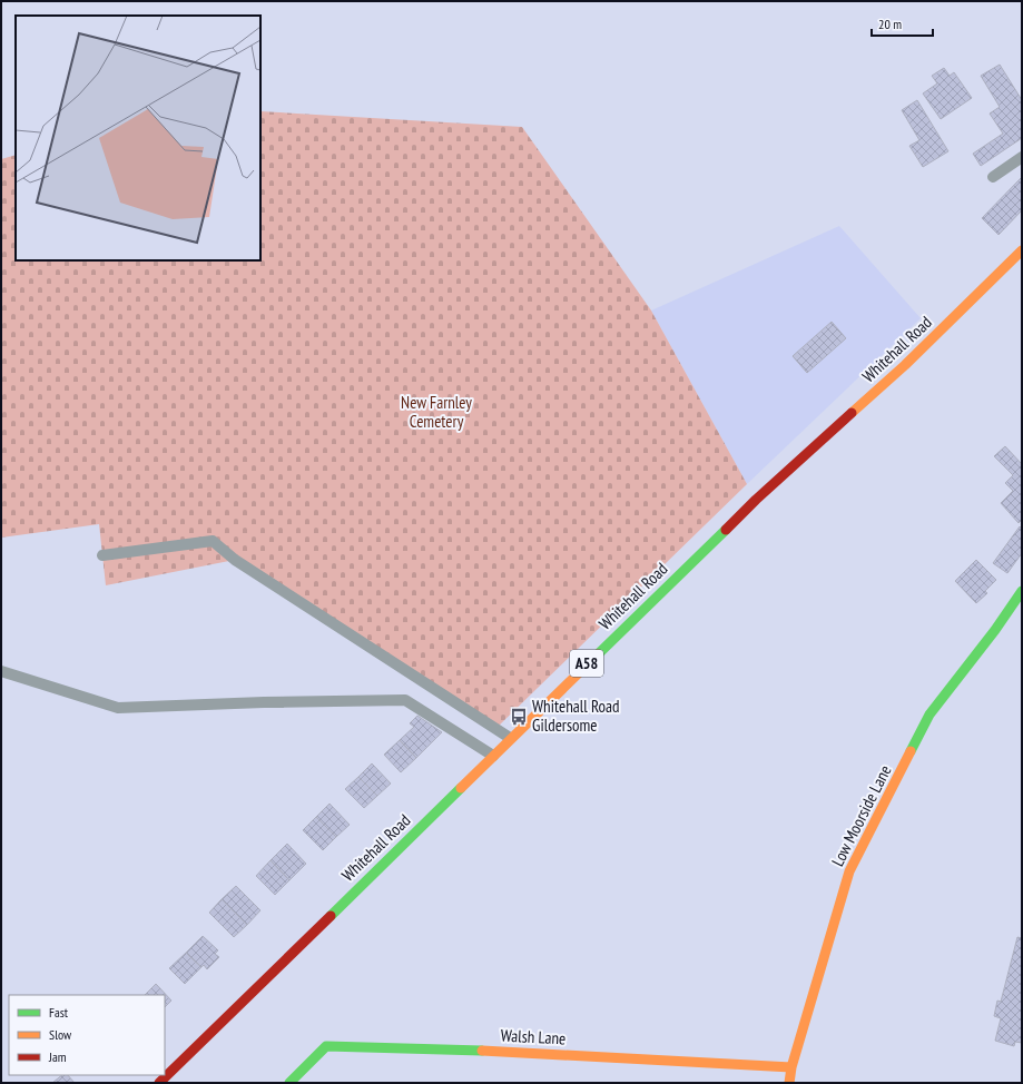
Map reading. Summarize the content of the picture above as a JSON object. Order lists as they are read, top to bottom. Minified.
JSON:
{"streets":{"main road":["Whitehall Road","A58","Low Moorside Lane","Walsh Lane"]},"crossings":[["Low Moorside Lane","Walsh Lane"]],"parks":["New Farnley Cemetery"],"places":{"bus stop":["Whitehall Road Gildersome"]},"legend":["Fast","Slow","Jam"],"scale_bar":"20 m"}
